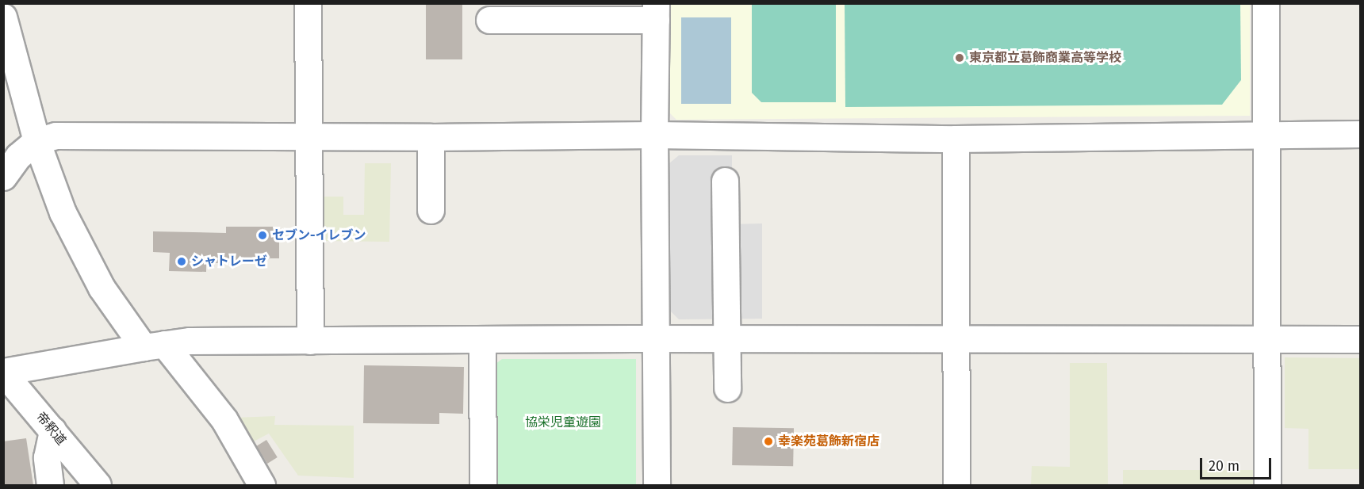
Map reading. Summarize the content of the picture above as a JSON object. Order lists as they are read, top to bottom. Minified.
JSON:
{"streets":{"street":["帝釈道"]},"parks":["協栄児童遊園"],"places":["東京都立葛飾商業高等学校","セブン-イレブン","シャトレーゼ","幸楽苑葛飾新宿店"],"scale_bar":"20 m"}
